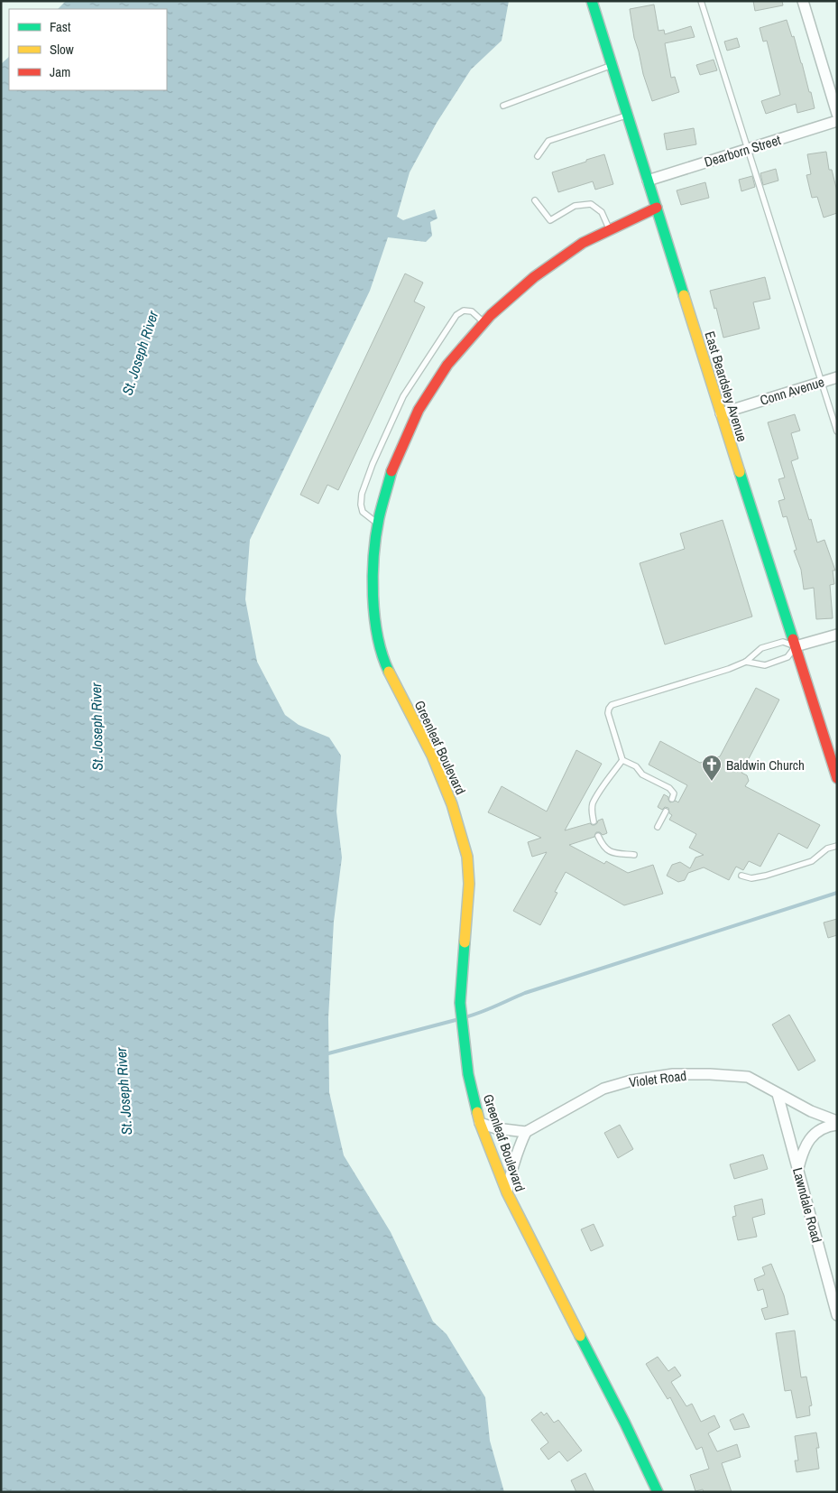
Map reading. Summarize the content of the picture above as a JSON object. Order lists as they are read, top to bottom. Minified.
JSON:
{"streets":{"street":["Dearborn Street","East Beardsley Avenue","Conn Avenue","Greenleaf Boulevard","Violet Road","Lawndale Road"]},"crossings":[["Dearborn Street","East Beardsley Avenue"],["East Beardsley Avenue","Conn Avenue"],["East Beardsley Avenue","Greenleaf Boulevard"],["Violet Road","Lawndale Road"]],"water":["St. Joseph River"],"places":{"church":["Baldwin Church"]},"legend":["Fast","Slow","Jam"]}
